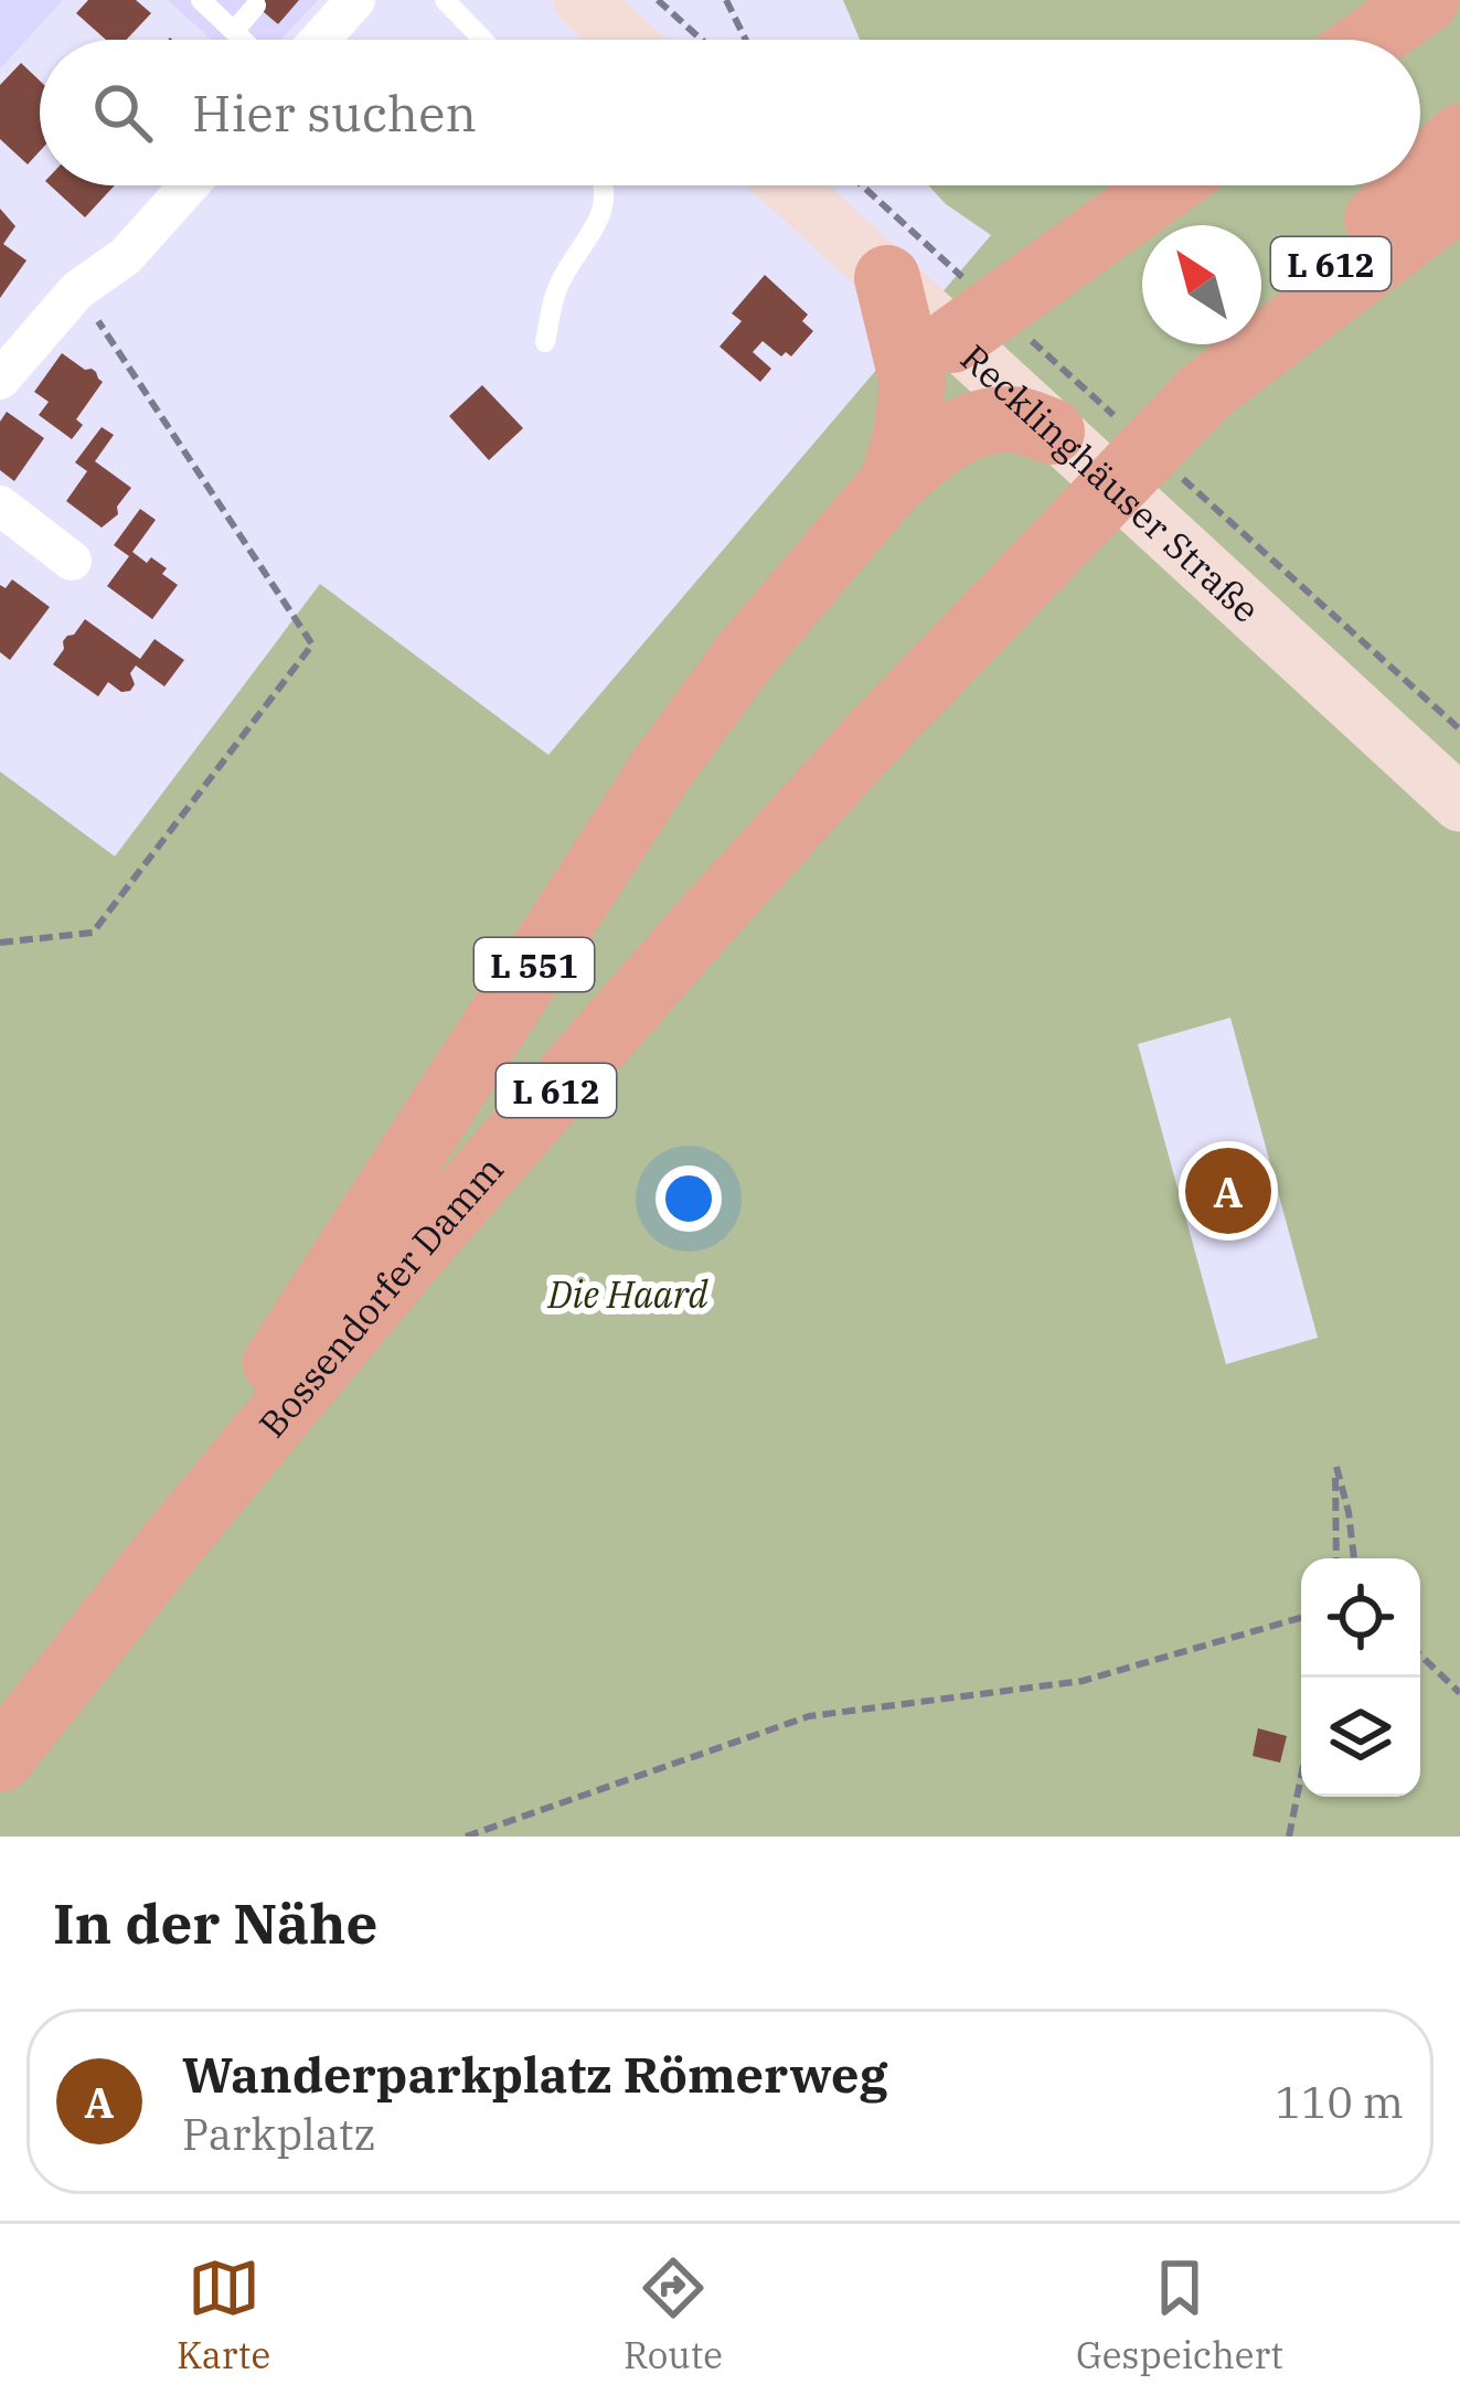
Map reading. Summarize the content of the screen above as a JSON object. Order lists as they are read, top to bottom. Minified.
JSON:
{"streets":{"highway":["L 612","L 551","Bossendorfer Damm"],"main road":["Recklinghäuser Straße"]},"crossings":[["L 612","Bossendorfer Damm"],["Recklinghäuser Straße","L 551"],["L 551","Bossendorfer Damm"]],"parks":["Die Haard"],"north":"top left","page":{"search":"Hier suchen","pins":"A","heading":"In der Nähe","list":[{"mark":"A","name":"Wanderparkplatz Römerweg","note":"Parkplatz","value":"110 m"}],"nav":["Karte","Route","Gespeichert"]}}
